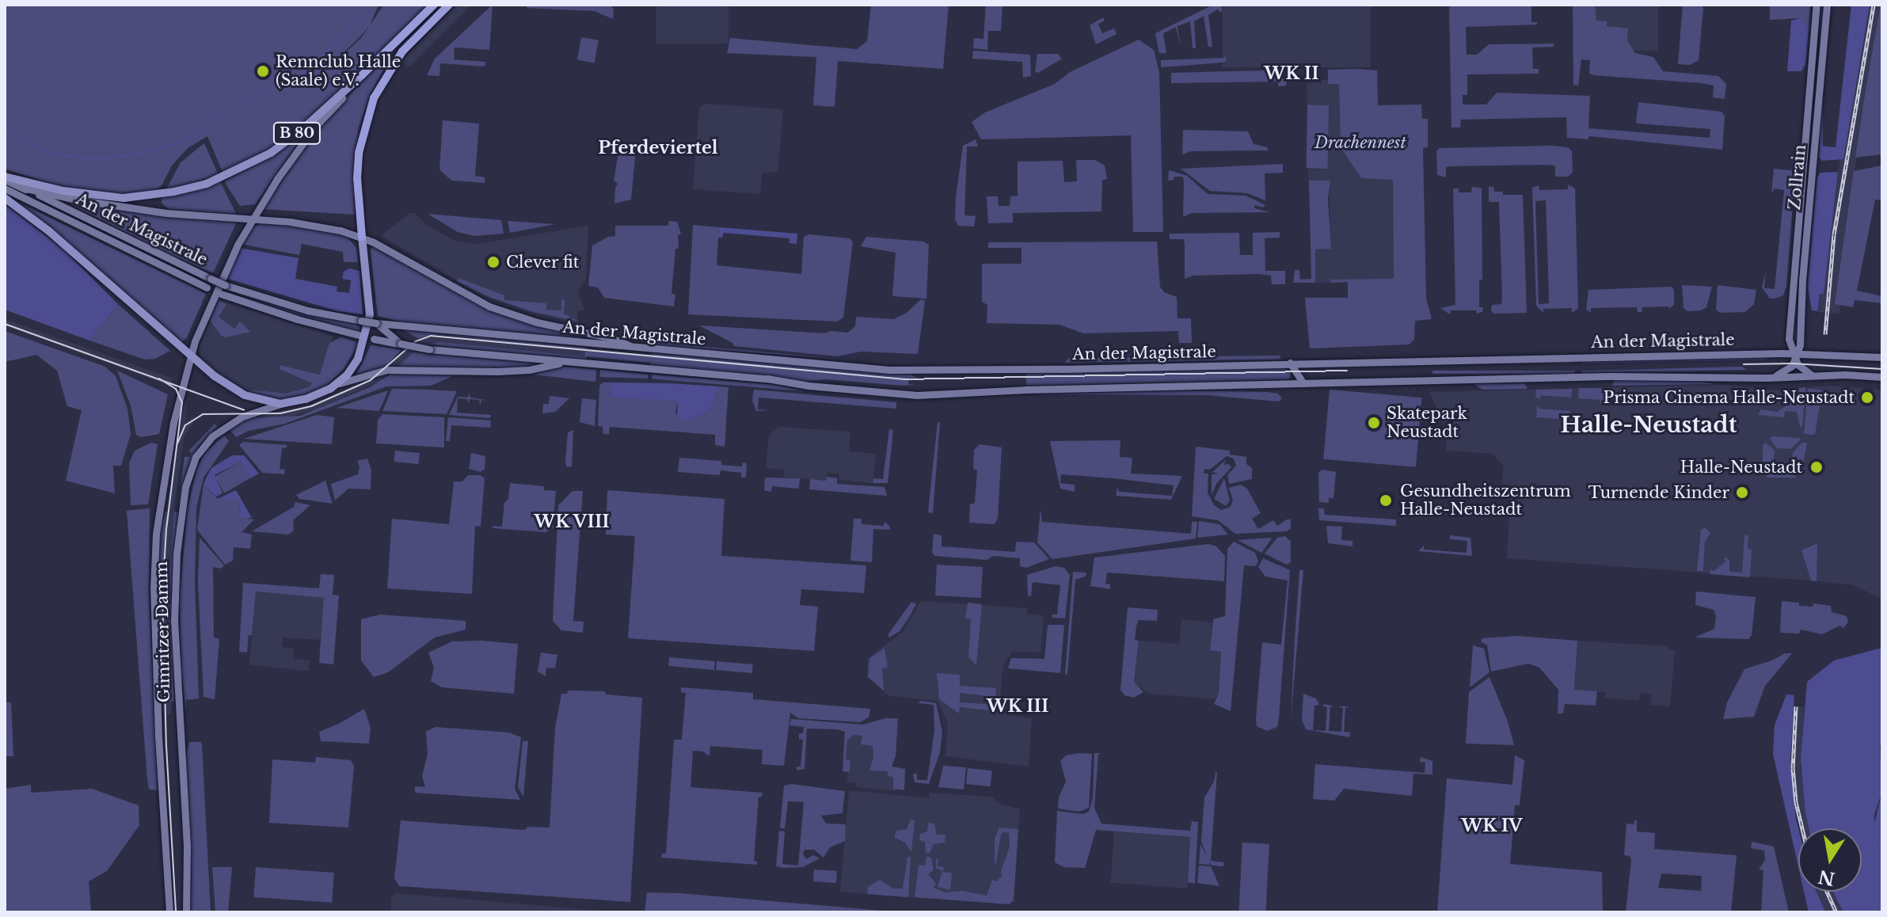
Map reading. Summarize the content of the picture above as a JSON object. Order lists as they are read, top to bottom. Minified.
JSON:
{"streets":{"highway":["B 80"],"main road":["Zollrain","An der Magistrale","Gimritzer Damm"]},"crossings":[["B 80","An der Magistrale"],["Zollrain","An der Magistrale"]],"districts":["WK II","Pferdeviertel","Halle-Neustadt","WK VIII","WK III","WK IV"],"parks":["Drachennest"],"places":["Rennclub Halle (Saale) e.V.","Clever fit","Prisma Cinema Halle-Neustadt","Skatepark Neustadt","Halle-Neustadt","Turnende Kinder","Gesundheitszentrum Halle-Neustadt"],"north":"bottom"}
